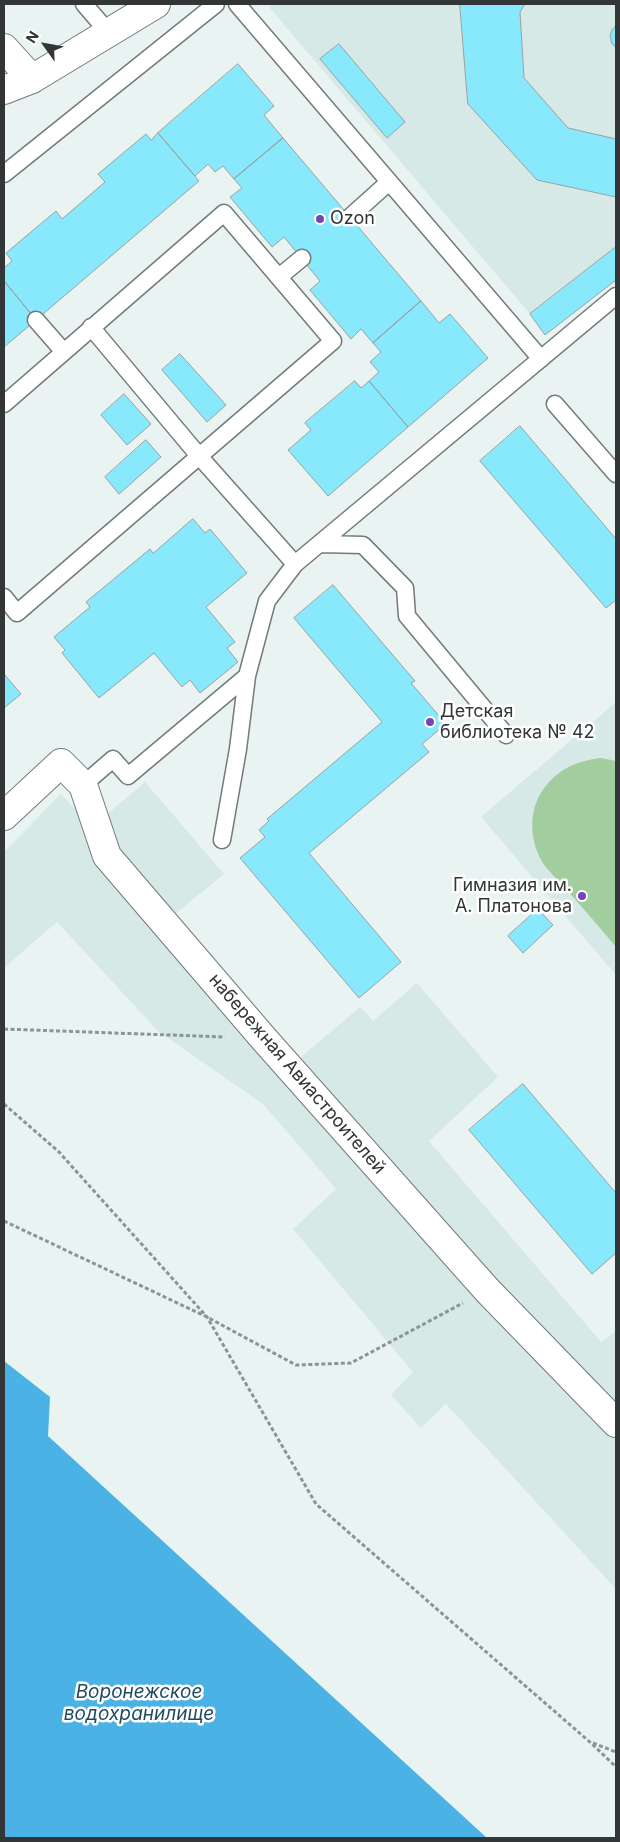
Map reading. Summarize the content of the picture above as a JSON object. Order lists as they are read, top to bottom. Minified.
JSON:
{"streets":{"street":["набережная Авиастроителей"]},"water":["Воронежское водохранилище"],"places":["Ozon","Детская библиотека № 42","Гимназия им. А. Платонова"],"north":"top left"}
